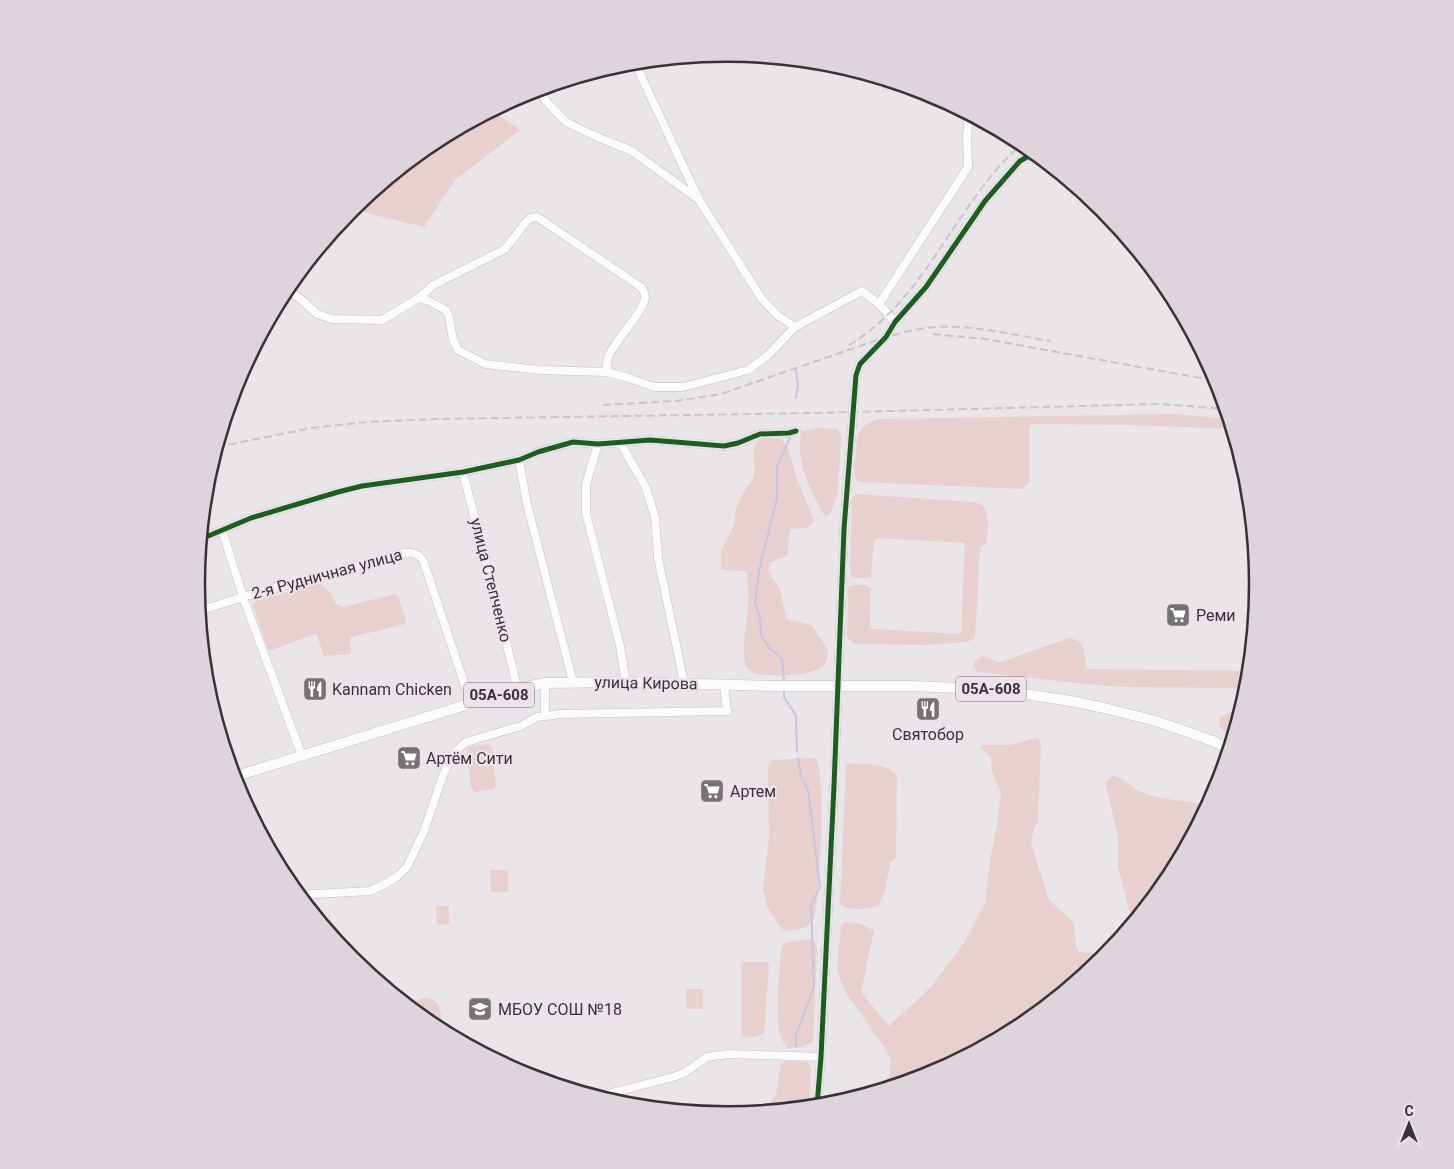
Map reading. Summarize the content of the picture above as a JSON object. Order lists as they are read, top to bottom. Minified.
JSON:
{"streets":{"main road":["улица Кирова","05А-608"],"street":["2-я Рудничная улица","улица Степченко"]},"crossings":[["2-я Рудничная улица","улица Кирова"],["улица Степченко","улица Кирова"]],"places":{"supermarket":["Реми","Артём Сити","Артем"],"restaurant":["Kannam Chicken","Святобор"],"school or university":["МБОУ СОШ №18"]},"north":"top"}
